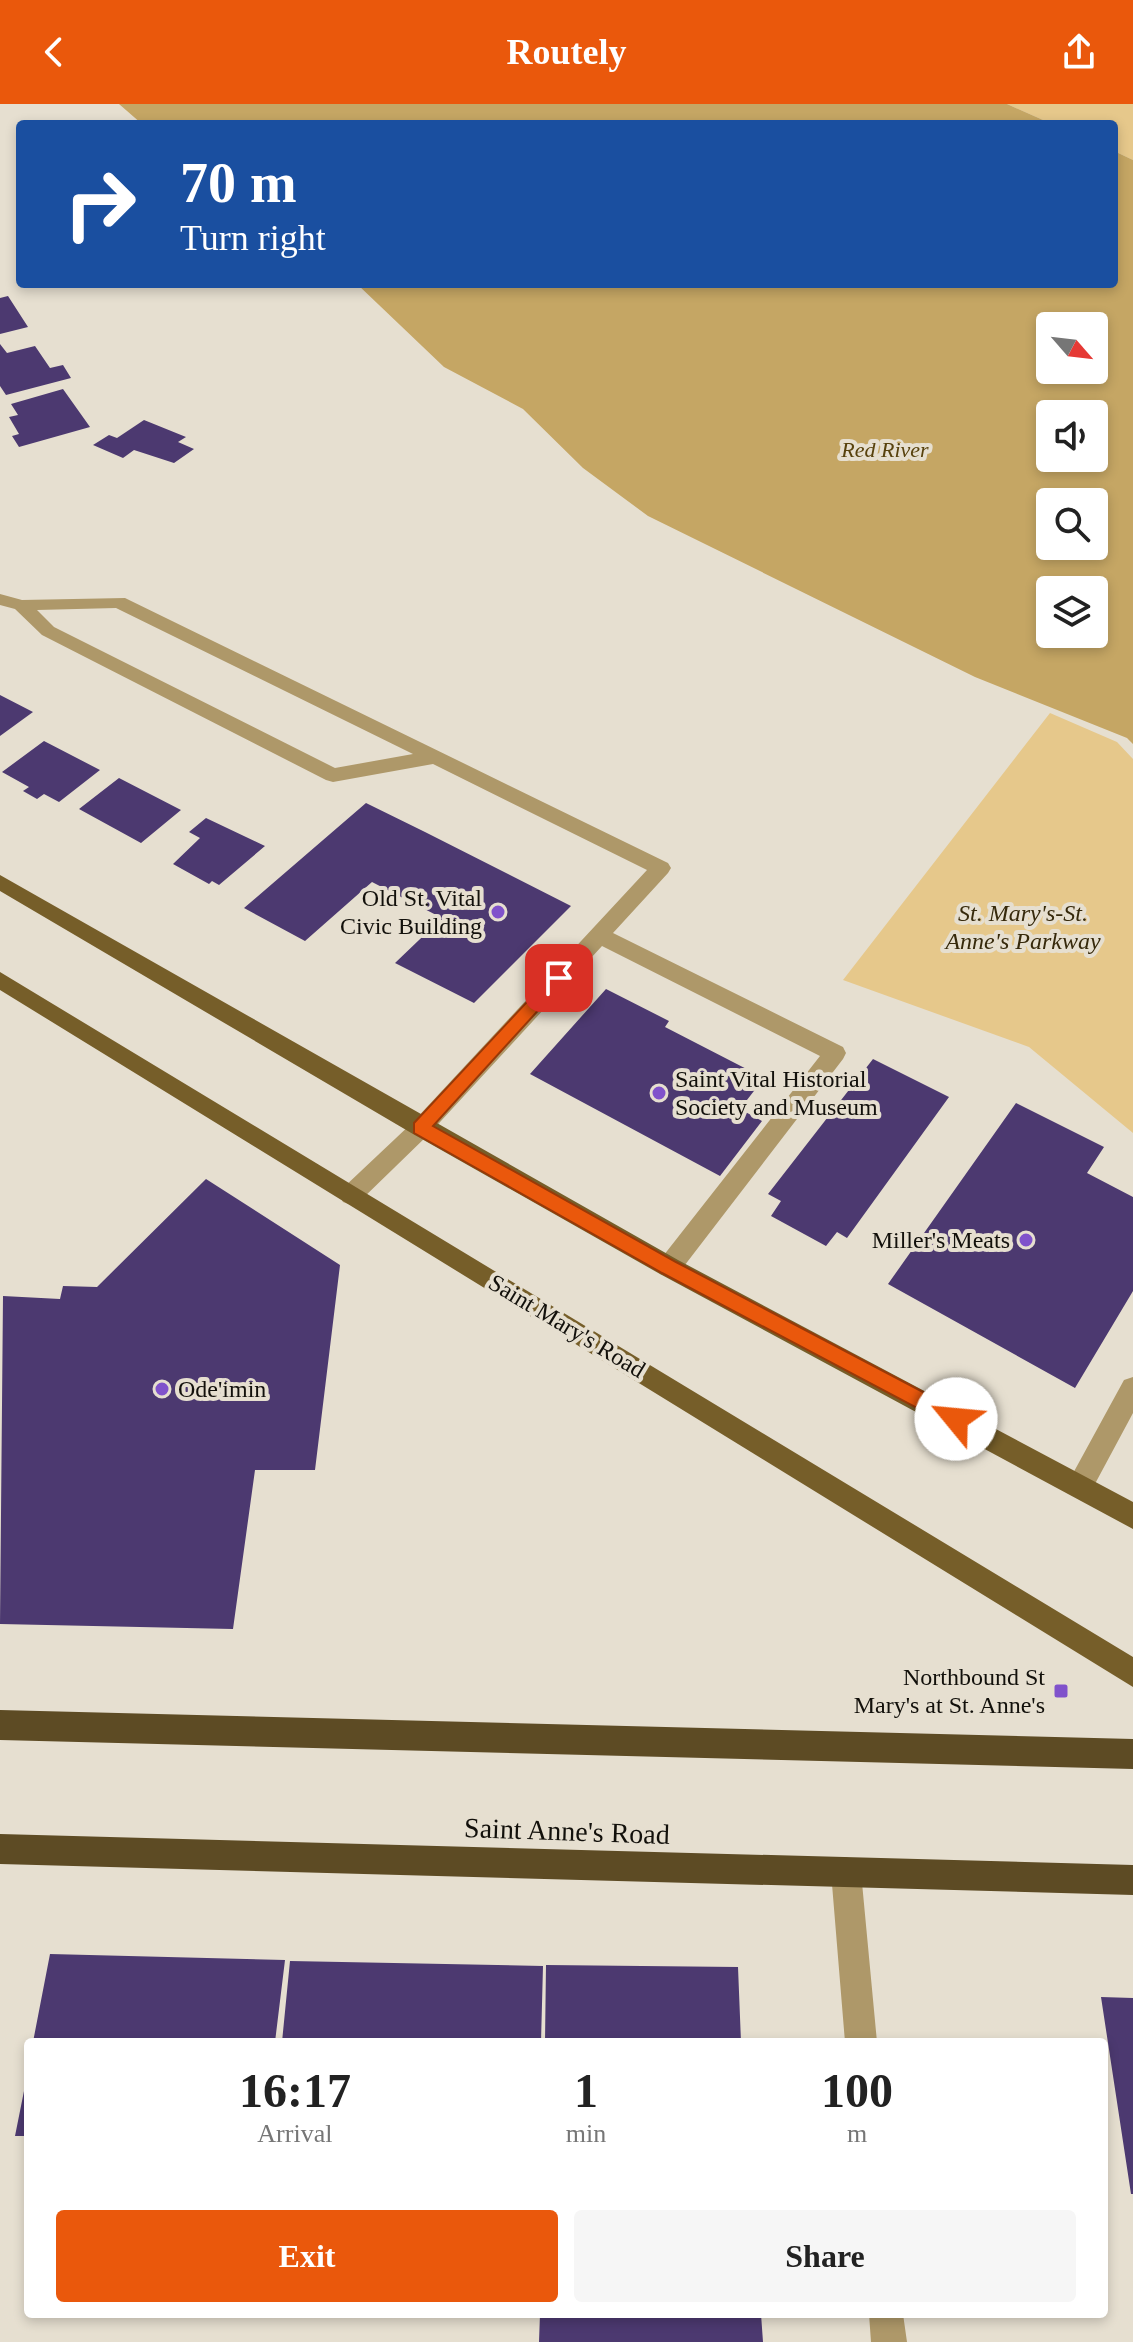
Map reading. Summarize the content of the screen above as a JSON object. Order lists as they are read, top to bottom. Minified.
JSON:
{"streets":{"highway":["Saint Anne's Road"],"main road":["Saint Mary's Road"]},"water":["Red River"],"parks":["St. Mary's-St. Anne's Parkway"],"places":{"other":["Old St. Vital Civic Building","Saint Vital Historial Society and Museum","Miller's Meats","Ode'imin"],"transit":["Northbound St Mary's at St. Anne's"]},"north":"bottom right","page":{"header":"Routely","turn":["70 m","Turn right"],"eta":["16:17","Arrival","1","min","100","m"],"buttons":["Exit","Share"]}}
